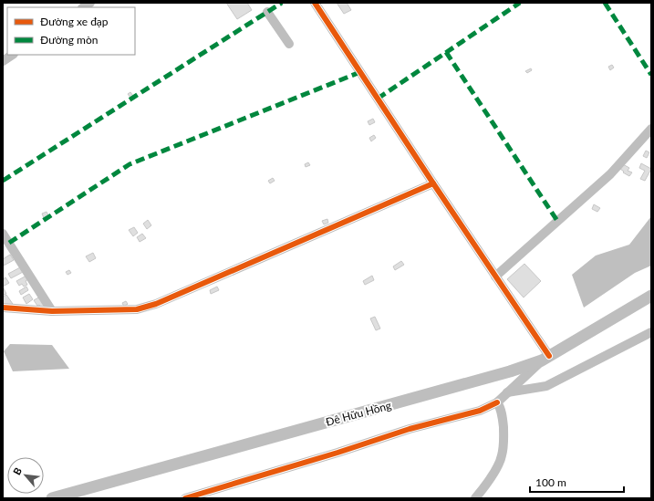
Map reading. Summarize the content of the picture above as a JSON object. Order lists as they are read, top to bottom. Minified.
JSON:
{"streets":{"main road":["Đê Hữu Hồng"]},"legend":["Đường xe đạp","Đường mòn"],"scale_bar":"100 m","north":"top left"}
